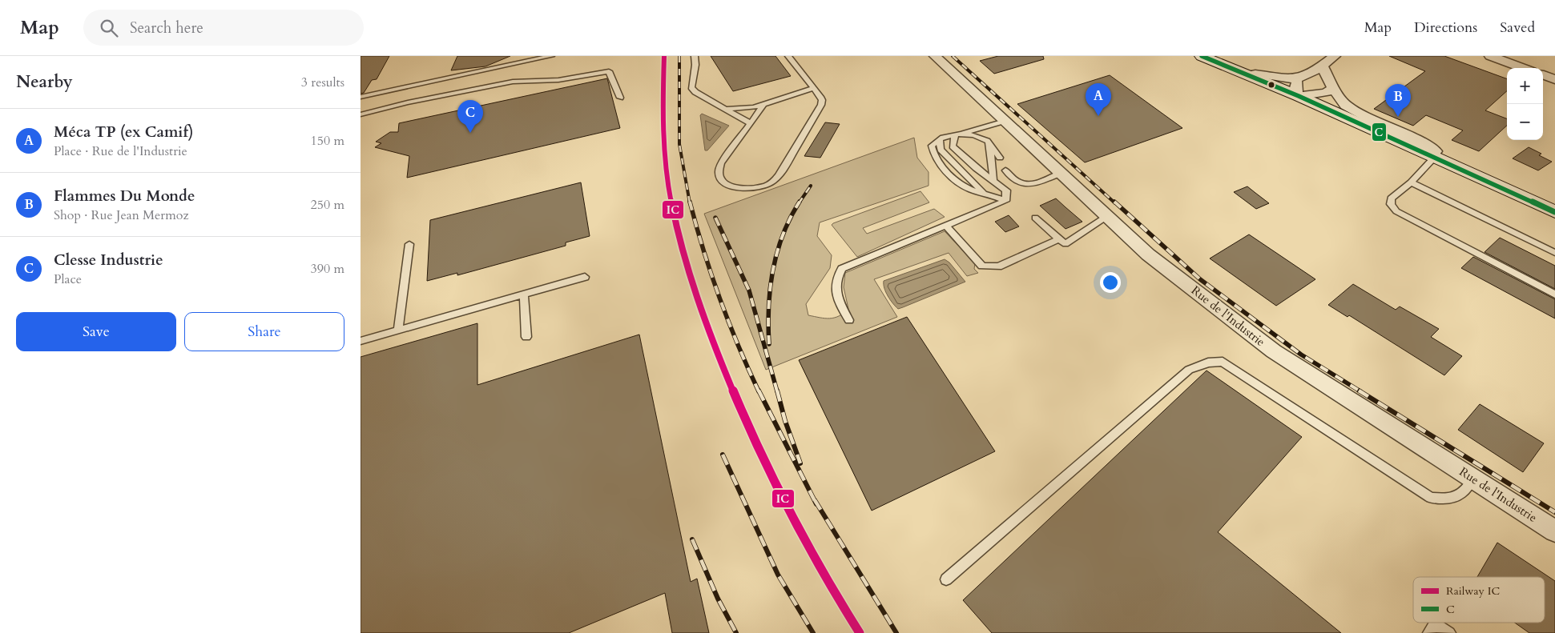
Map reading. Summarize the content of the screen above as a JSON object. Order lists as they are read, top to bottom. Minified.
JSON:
{"streets":{"street":["Rue de l'Industrie"]},"lines":["rail line IC","transit line C"],"legend":["Railway IC","C"],"page":{"header":"Map","search":"Search here","nav":["Map","Directions","Saved"],"heading":["Nearby","3 results"],"map_buttons":["+","−"],"pins":["A","B","C"],"list":[{"mark":"A","name":"Méca TP (ex Camif)","note":"Place · Rue de l'Industrie","value":"150 m"},{"mark":"B","name":"Flammes Du Monde","note":"Shop · Rue Jean Mermoz","value":"250 m"},{"mark":"C","name":"Clesse Industrie","note":"Place","value":"390 m"}],"buttons":["Save","Share"]}}
